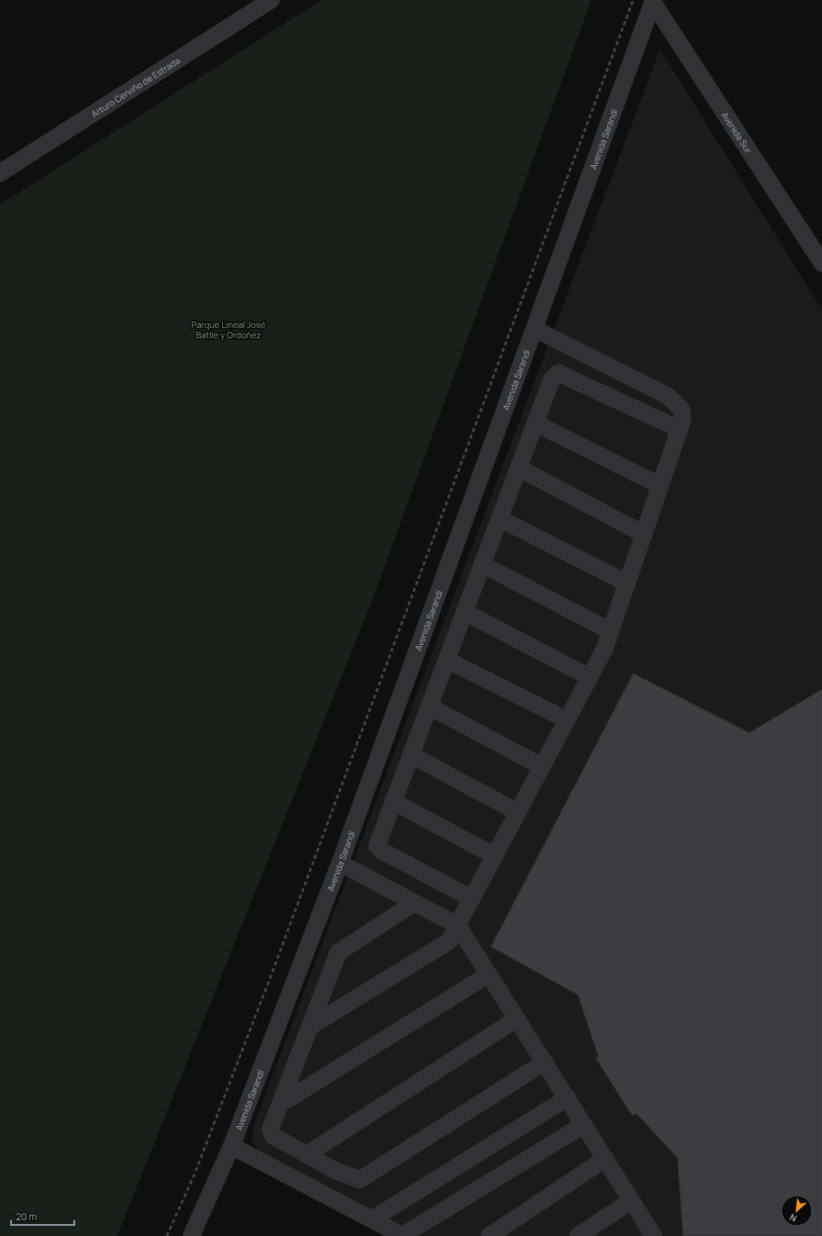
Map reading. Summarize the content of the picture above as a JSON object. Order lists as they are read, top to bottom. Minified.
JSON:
{"streets":{"street":["Arturo Cerviño de Estrada","Avenida Sur","Avenida Sarandí"]},"crossings":[["Avenida Sur","Avenida Sarandí"]],"parks":["Parque Lineal José Batlle y Ordoñez"],"scale_bar":"20 m","north":"bottom left"}
